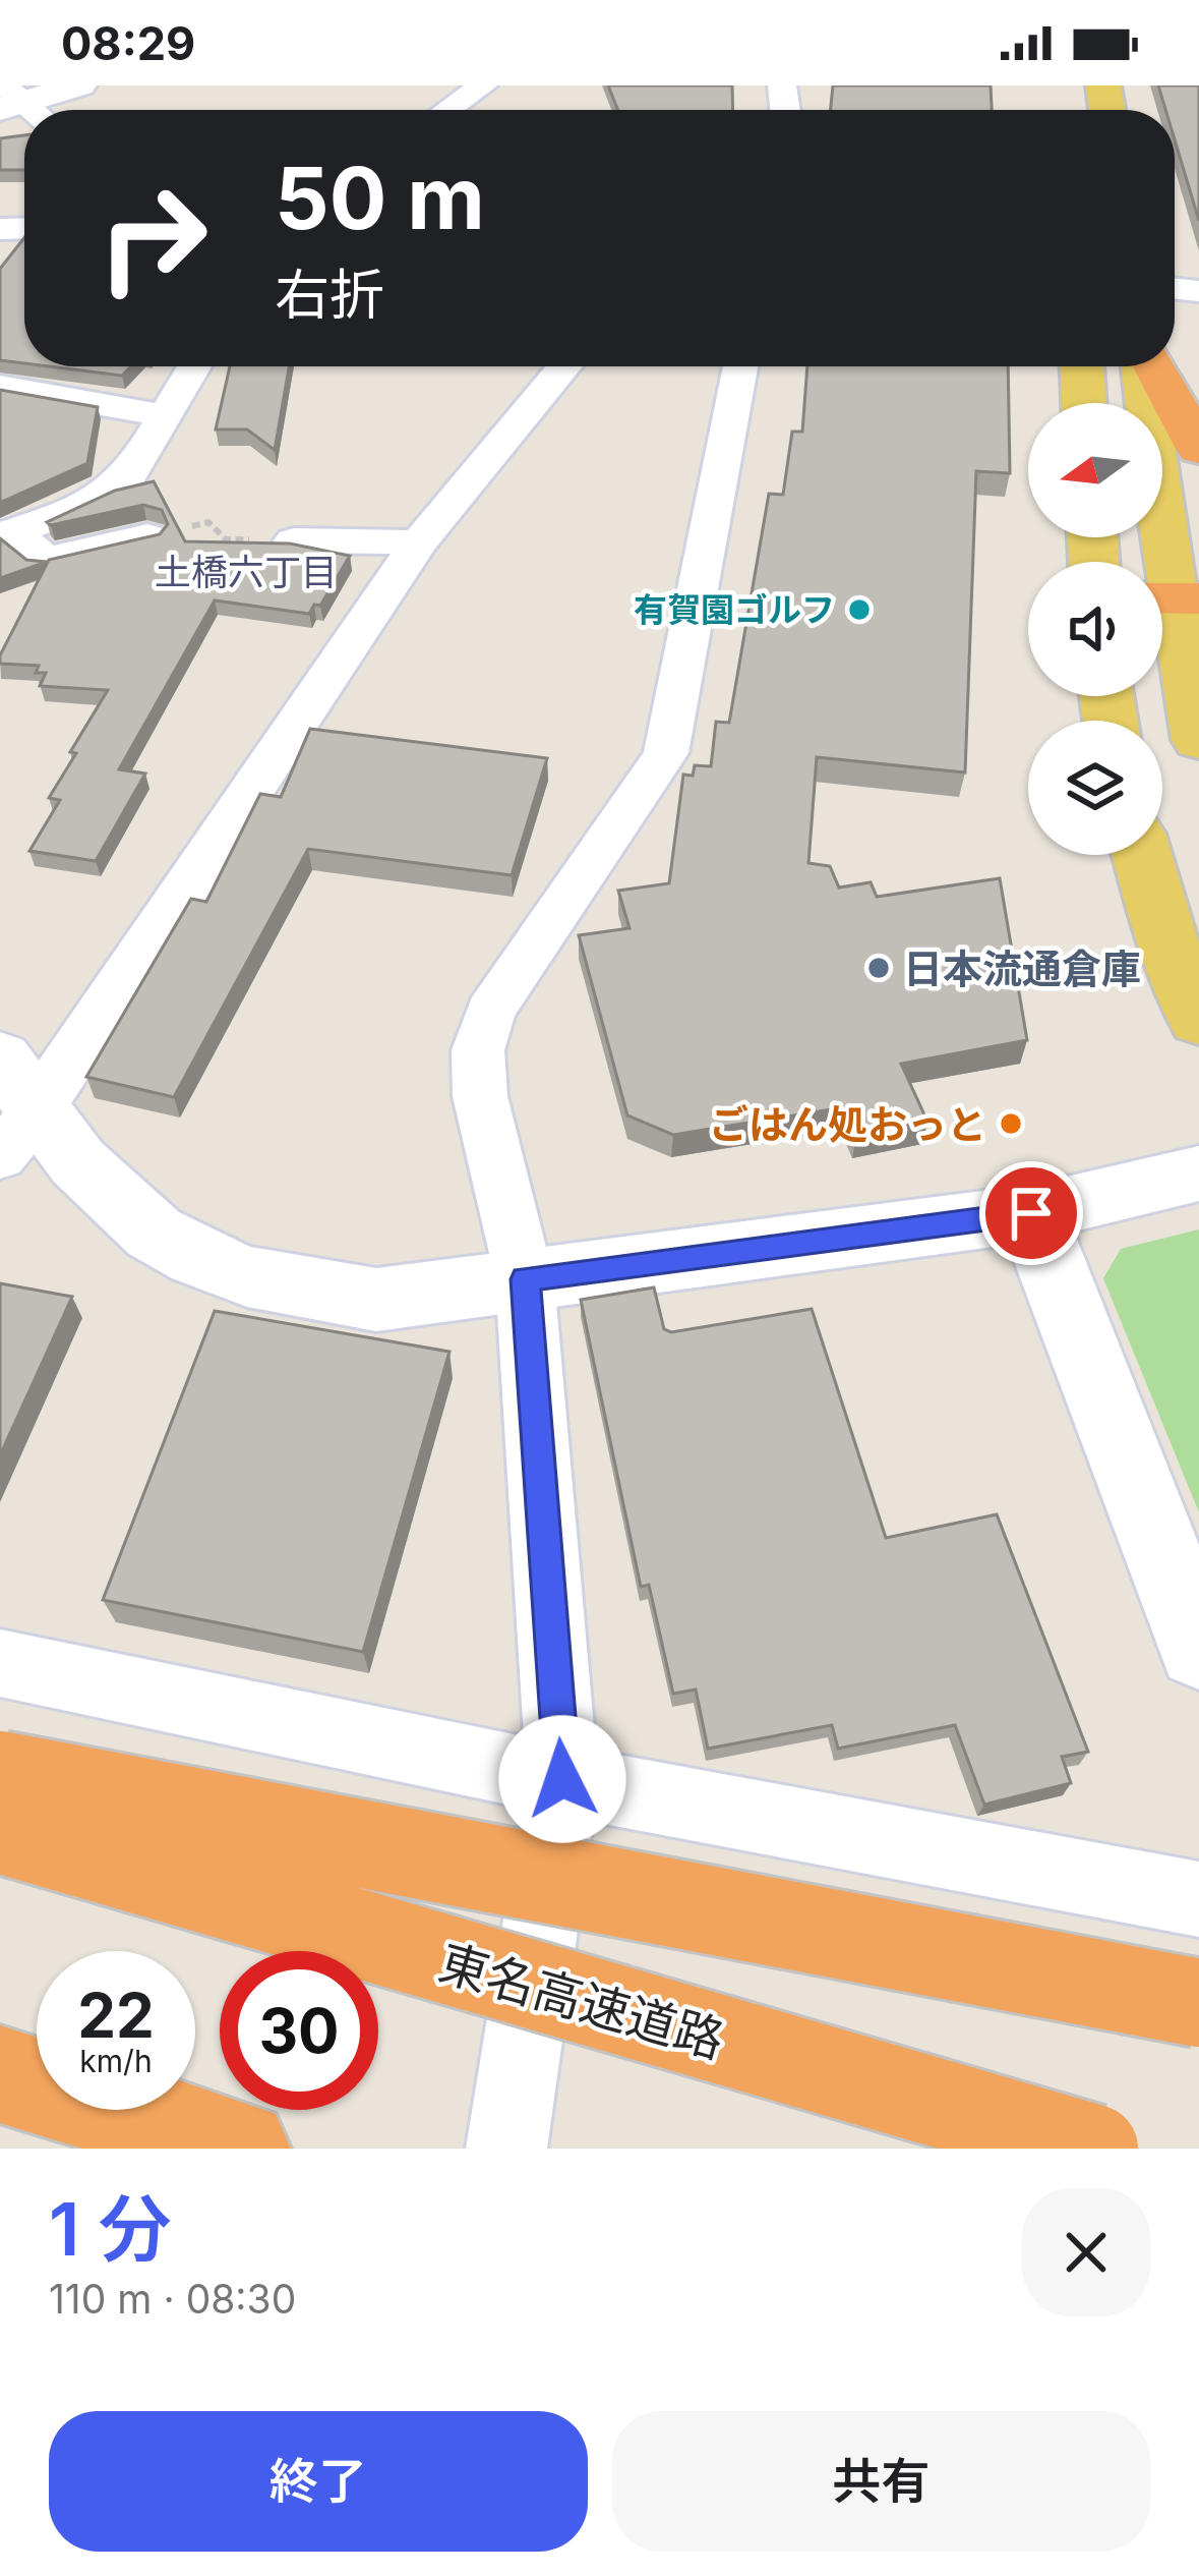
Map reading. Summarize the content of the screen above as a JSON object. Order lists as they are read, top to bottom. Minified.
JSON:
{"streets":{"highway":["東名高速道路"]},"districts":["土橋六丁目"],"places":["有賀園ゴルフ","日本流通倉庫","ごはん処おっと"],"north":"left","page":{"status":"08:29","turn":["50 m","右折"],"speed":"22 km/h","limit":"30","heading":["1 分","110 m · 08:30"],"buttons":["終了","共有"]}}
